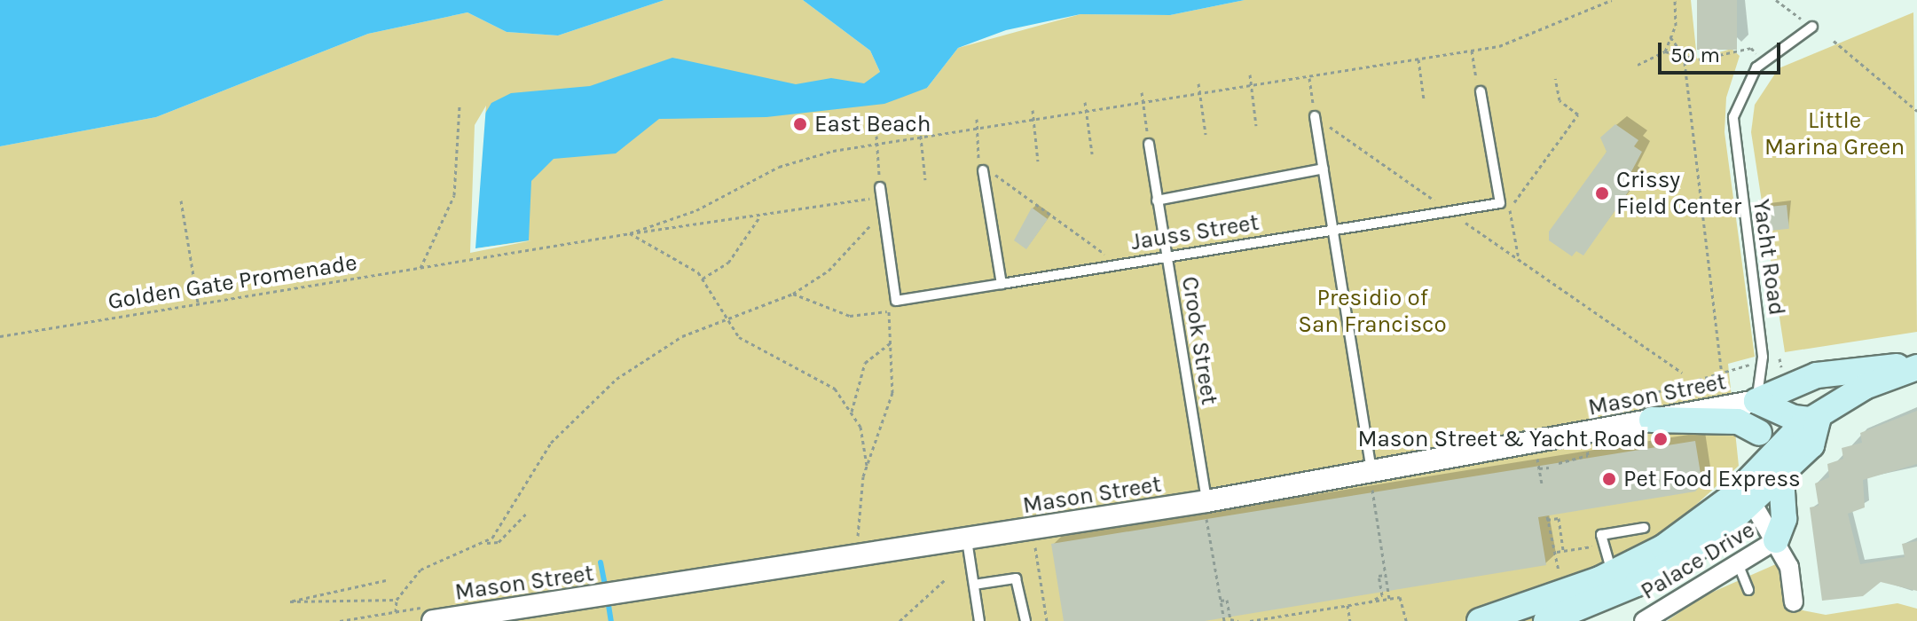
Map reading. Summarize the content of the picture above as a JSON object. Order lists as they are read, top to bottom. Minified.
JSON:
{"streets":{"street":["Mason Street","Palace Drive"],"lane":["Jauss Street","Yacht Road","Crook Street"],"path":["Golden Gate Promenade"]},"crossings":[["Jauss Street","Crook Street"],["Yacht Road","Mason Street"],["Crook Street","Mason Street"]],"parks":["Little Marina Green","Presidio of San Francisco"],"places":["East Beach","Crissy Field Center","Mason Street & Yacht Road","Pet Food Express"],"scale_bar":"50 m"}
